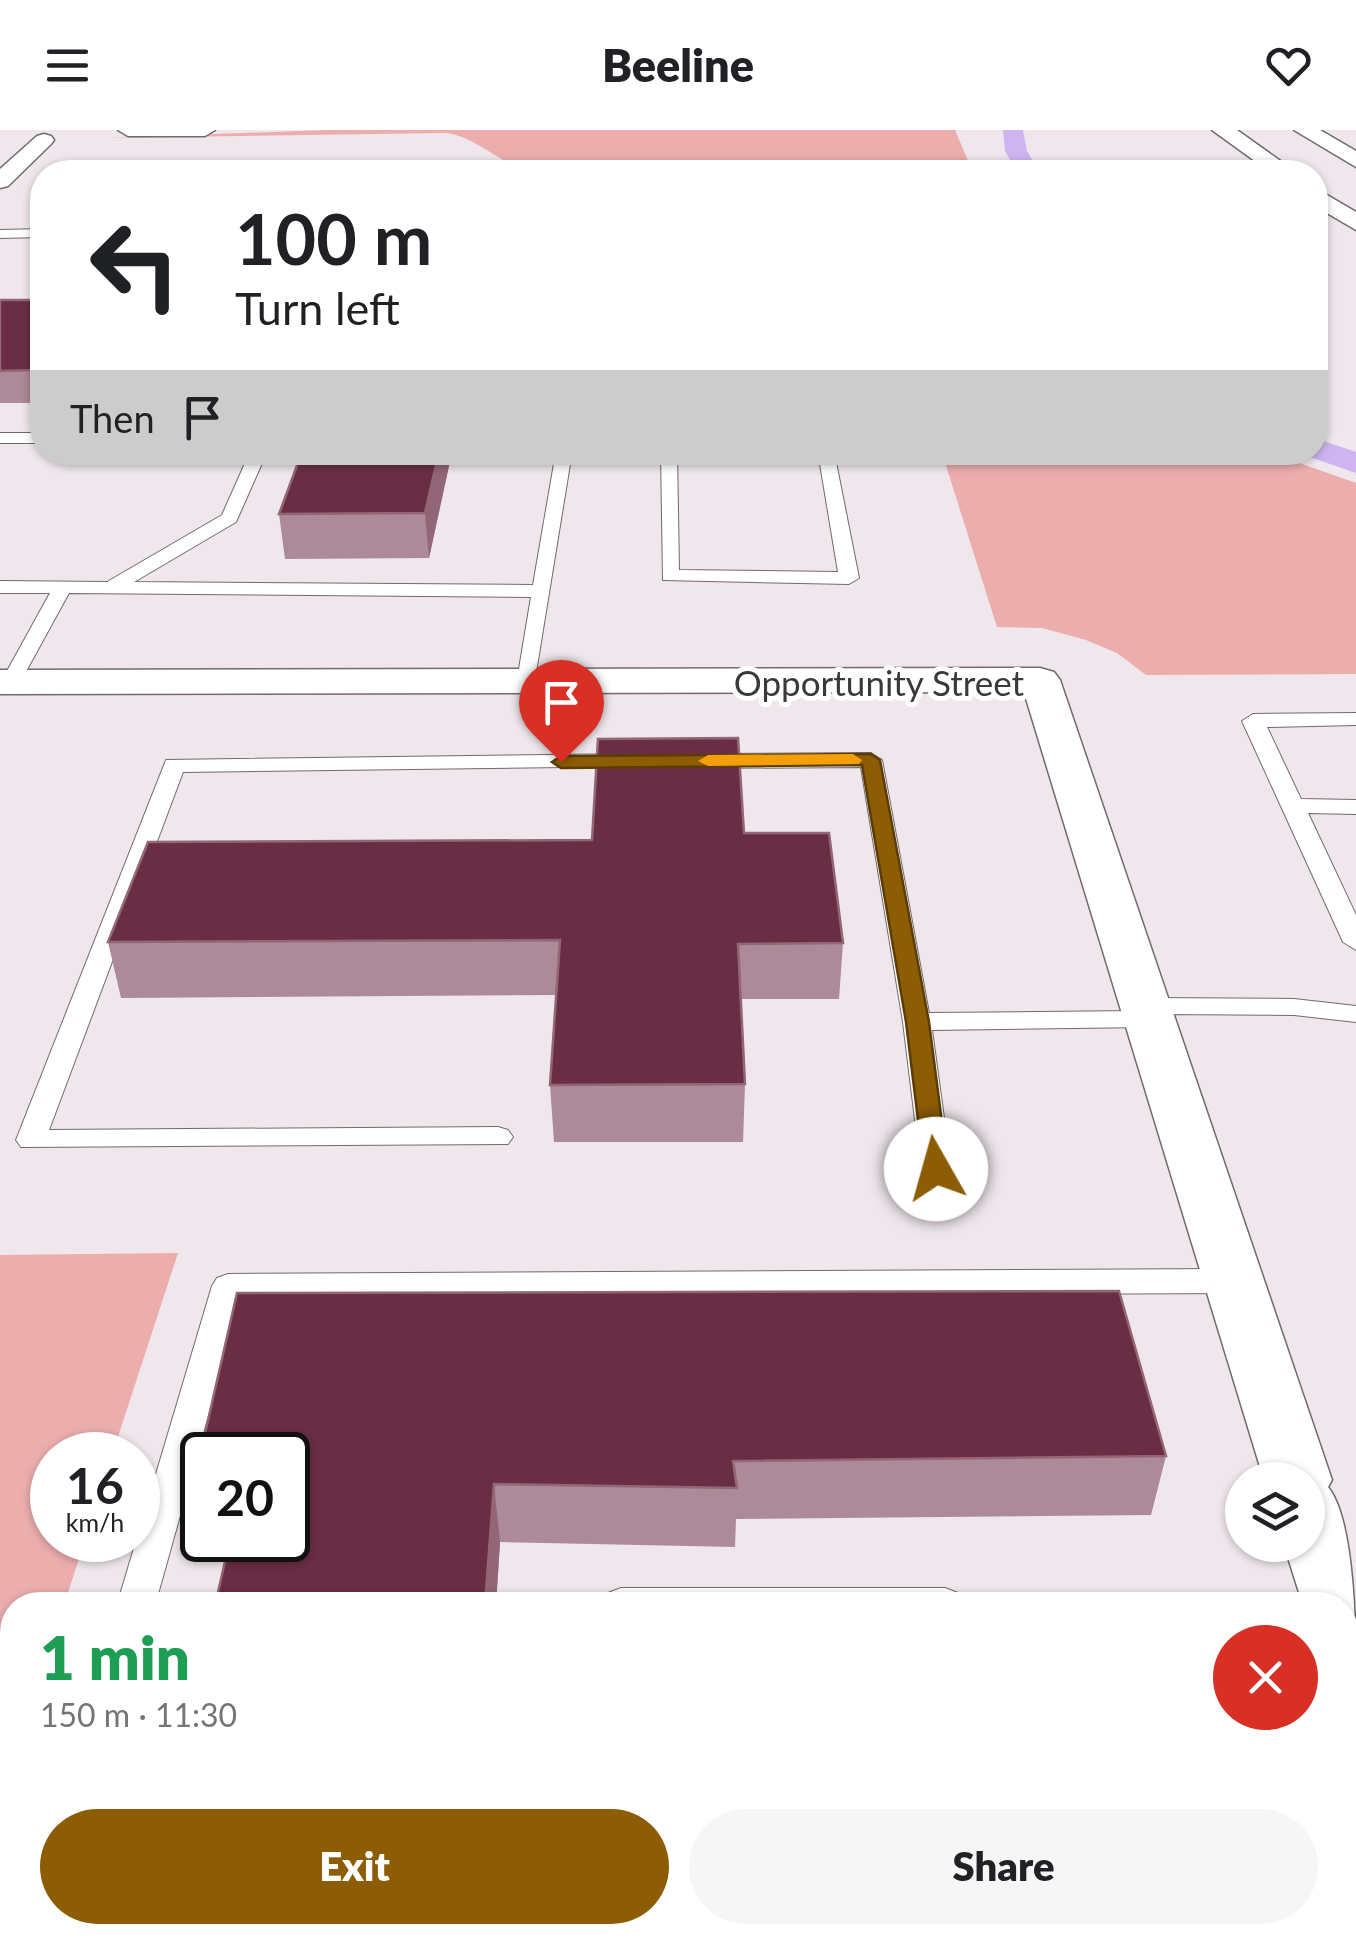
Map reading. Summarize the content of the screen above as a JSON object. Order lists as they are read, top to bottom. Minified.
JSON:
{"streets":{"street":["Opportunity Street"]},"page":{"header":"Beeline","turn":["100 m","Turn left"],"then":"Then","speed":"16 km/h","limit":"20","heading":["1 min","150 m · 11:30"],"buttons":["Exit","Share"]}}
